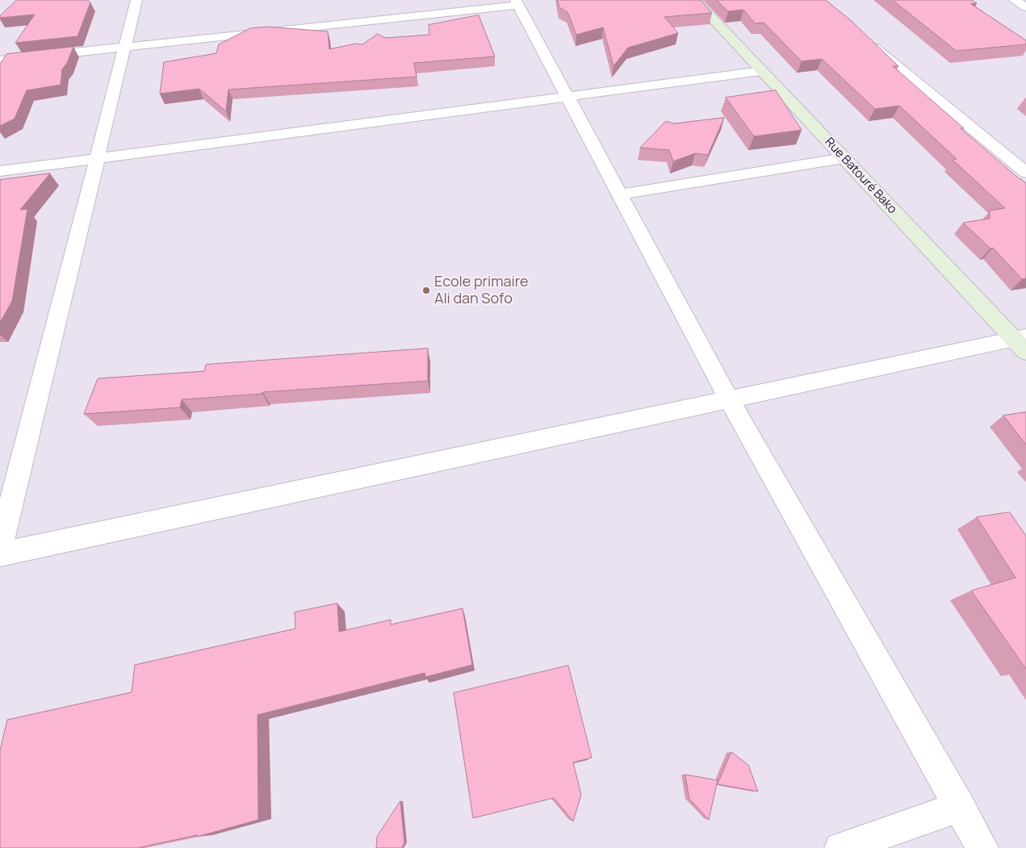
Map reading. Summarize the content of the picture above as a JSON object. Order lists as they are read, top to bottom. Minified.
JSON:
{"streets":{"main road":["Rue Batouré Bako"]},"places":["Ecole primaire Ali dan Sofo"]}
